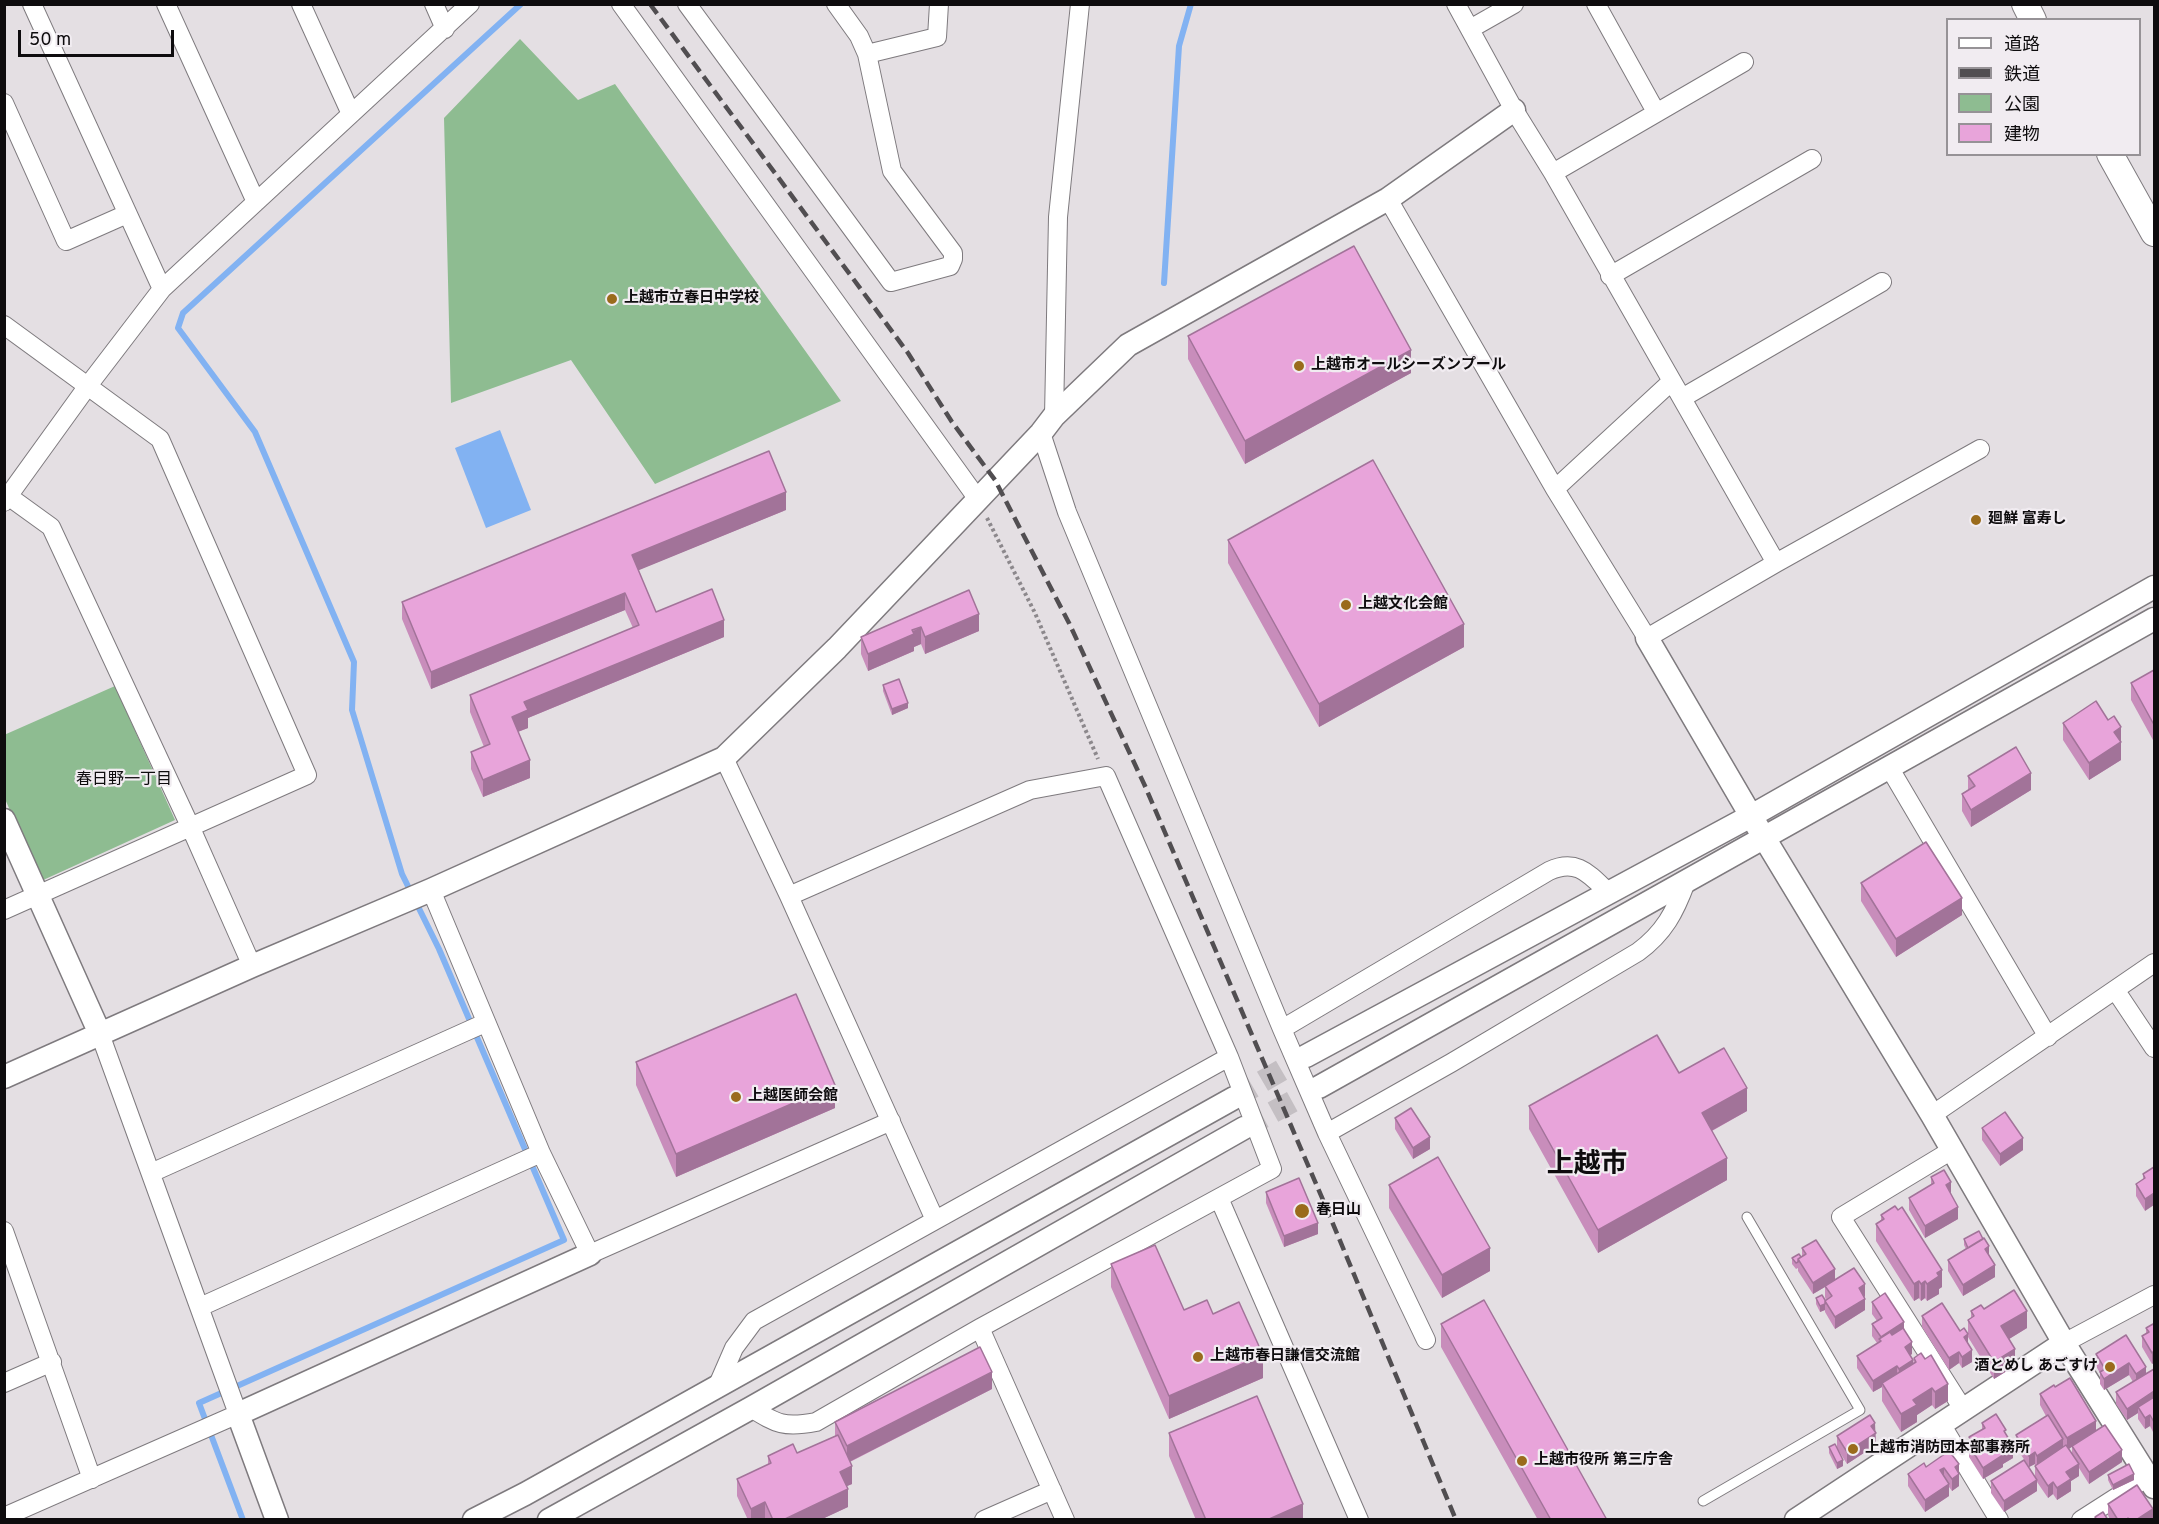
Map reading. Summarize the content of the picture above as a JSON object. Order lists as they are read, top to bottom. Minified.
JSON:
{"districts":["春日野一丁目","上越市"],"places":["上越市立春日中学校","上越市オールシーズンプール","廻鮮 富寿し","上越文化会館","上越医師会館","春日山","上越市春日謙信交流館","酒とめし あごすけ","上越市消防団本部事務所","上越市役所 第三庁舎"],"legend":["道路","鉄道","公園","建物"],"scale_bar":"50 m"}
